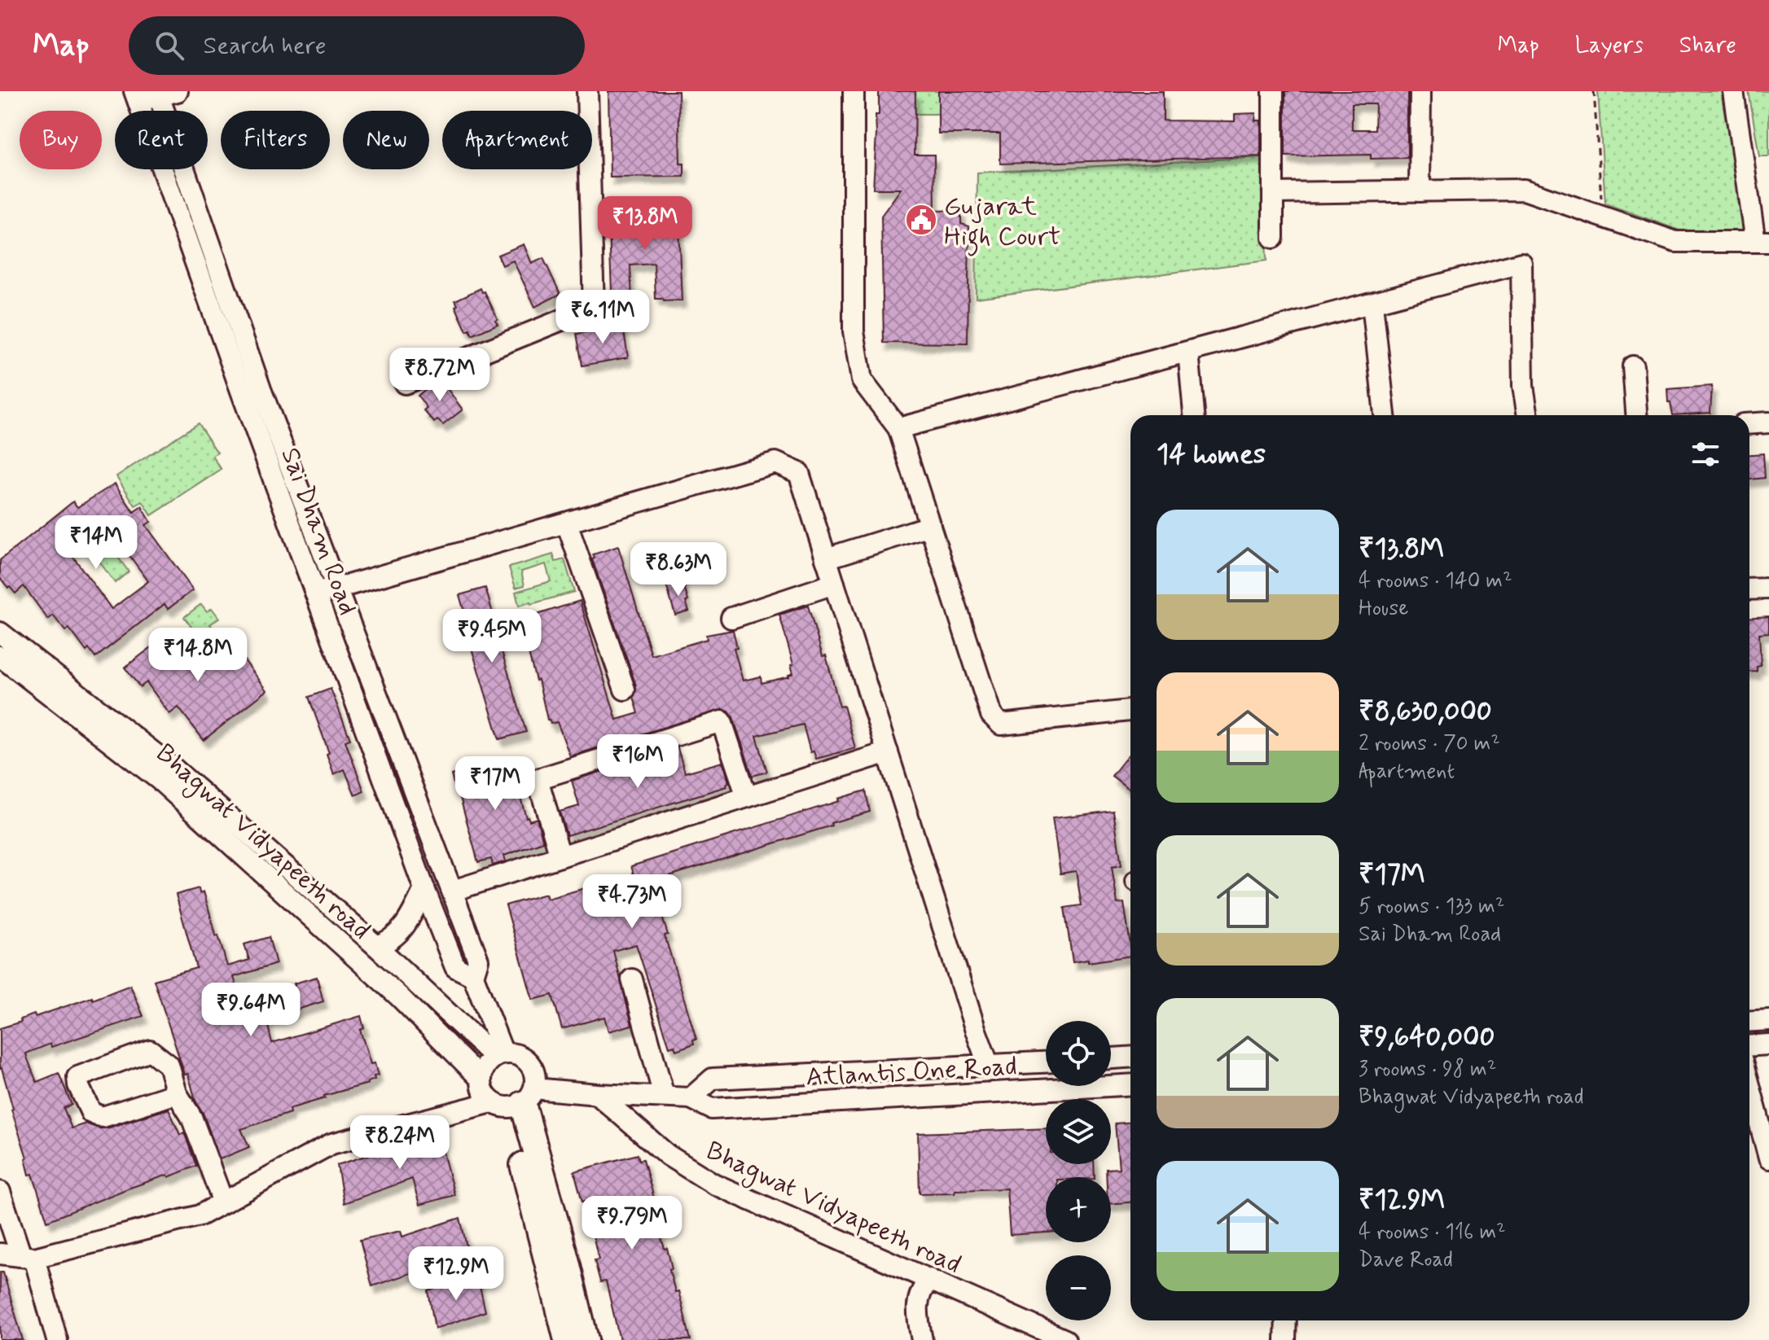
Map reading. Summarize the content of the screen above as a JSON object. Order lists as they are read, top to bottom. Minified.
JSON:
{"streets":{"street":["Sai Dham Road","Bhagwat Vidyapeeth road","Atlantis One Road"]},"crossings":[["Sai Dham Road","Bhagwat Vidyapeeth road"],["Sai Dham Road","Atlantis One Road"],["Bhagwat Vidyapeeth road","Atlantis One Road"]],"places":{"public building":["Gujarat High Court"]},"page":{"header":"Map","search":"Search here","nav":["Map","Layers","Share"],"chip":["Buy","Rent","Filters","New","Apartment"],"price":["₹13.8M","₹6.11M","₹8.72M","₹14M","₹8.63M","₹9.45M","₹14.8M","₹16M","₹17M","₹4.73M","₹9.64M","₹8.24M","₹9.79M","₹12.9M"],"heading":"14 homes","list":[{"name":"₹13.8M","note":"4 rooms · 140 m² · House"},{"name":"₹8,630,000","note":"2 rooms · 70 m² · Apartment"},{"name":"₹17M","note":"5 rooms · 133 m² · Sai Dham Road"},{"name":"₹9,640,000","note":"3 rooms · 98 m² · Bhagwat Vidyapeeth road"},{"name":"₹12.9M","note":"4 rooms · 116 m² · Dave Road"}],"map_buttons":["+","−"]}}
